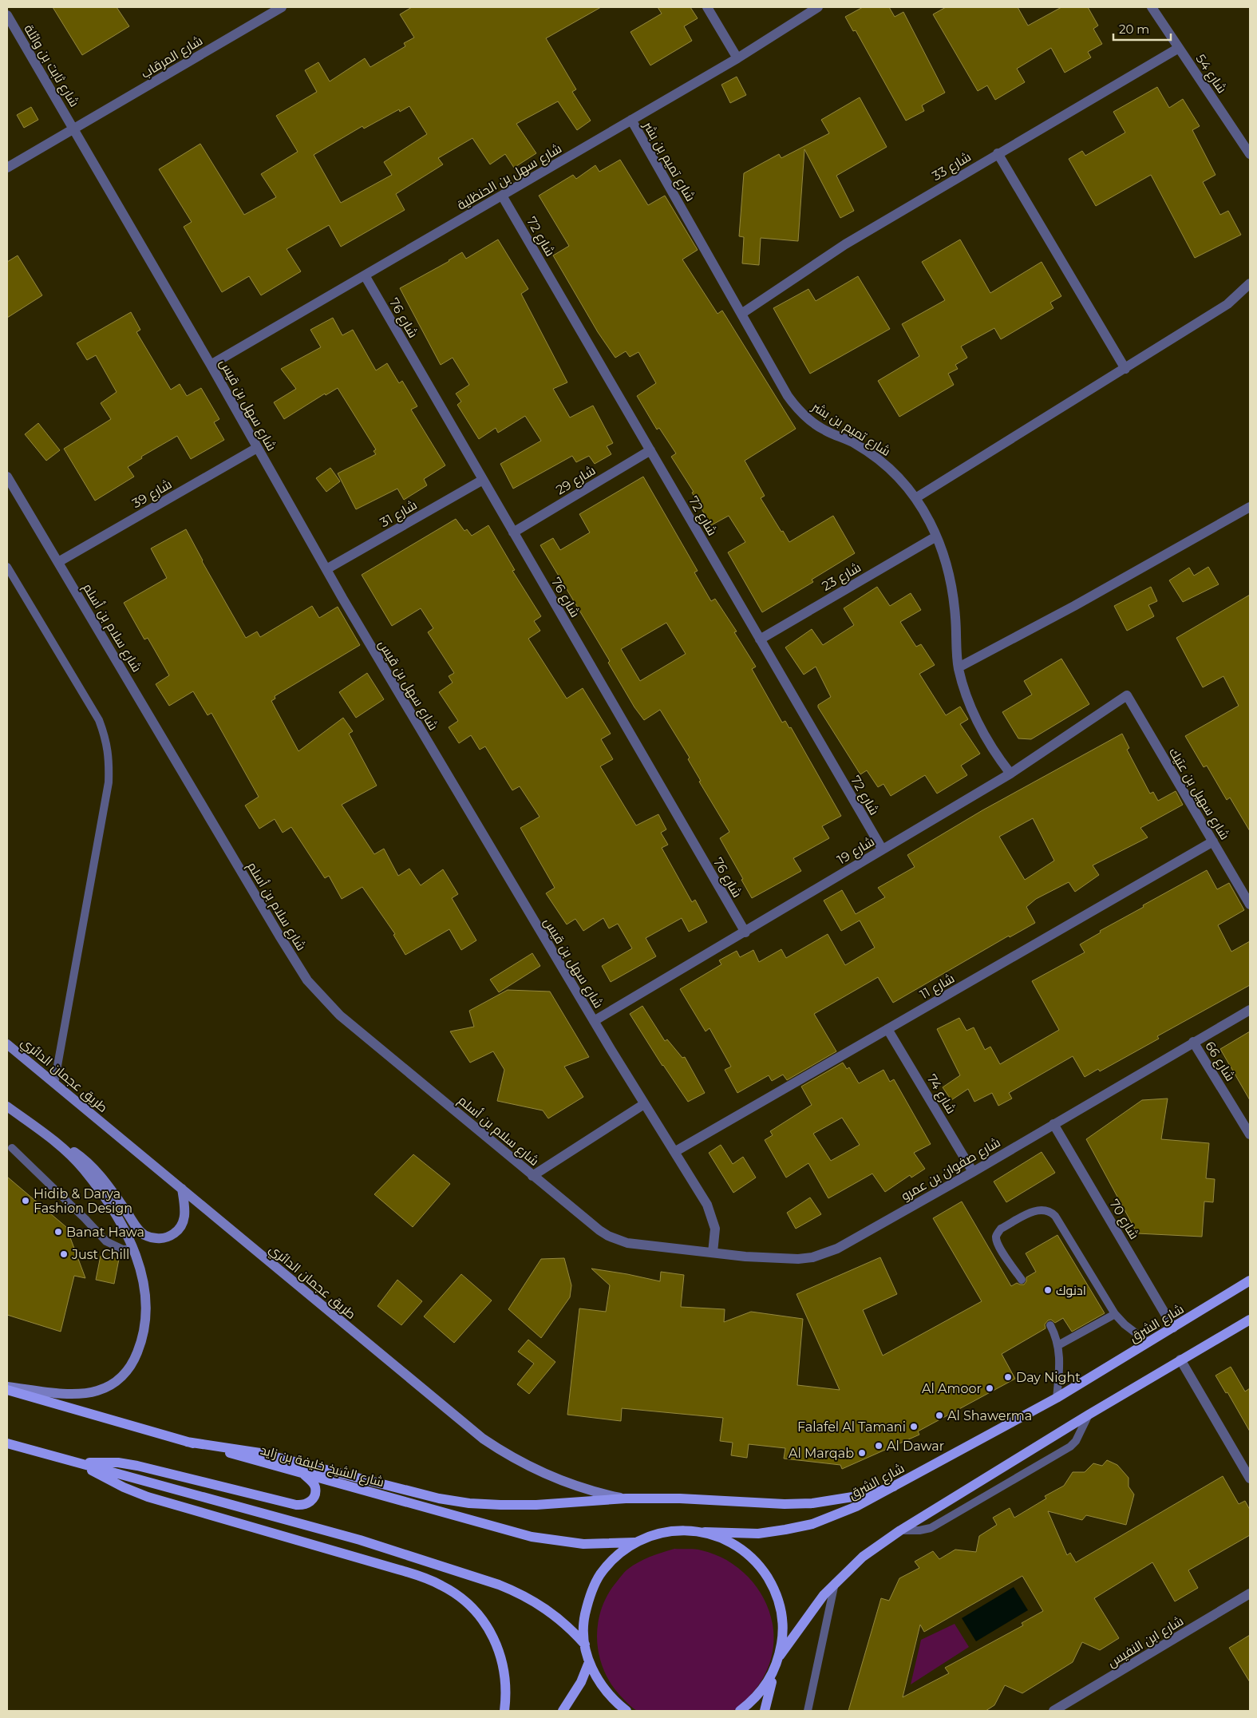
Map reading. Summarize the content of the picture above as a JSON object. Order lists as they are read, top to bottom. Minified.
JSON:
{"streets":{"main road":["طريق عجمان الدائري","شارع الشرق","شارع الشيخ خليفة بن زايد"],"street":["شارع المرقاب","شارع ثابت بن وائلة","شارع 54","شارع تميم بن بشر","شارع 33","شارع سهل بن الحنظلية","شارع 72","شارع 76","شارع سهل بن قيس","شارع 29","شارع 39","شارع 31","شارع 23","شارع سلام بن أسلم","شارع سهيل بن عتيك","شارع 19","شارع 11","شارع 66","شارع 74","شارع صفوان بن عمرو","شارع 70","شارع ابن النفيس"]},"crossings":[["شارع المرقاب","شارع ثابت بن وائلة"],["شارع المرقاب","شارع سهل بن قيس"],["شارع ثابت بن وائلة","شارع سهل بن قيس"],["شارع 54","شارع 33"],["شارع تميم بن بشر","شارع 33"],["شارع تميم بن بشر","شارع سهل بن الحنظلية"],["شارع تميم بن بشر","شارع 23"],["شارع تميم بن بشر","شارع 19"],["شارع سهل بن الحنظلية","شارع 72"],["شارع سهل بن الحنظلية","شارع 76"],["شارع سهل بن الحنظلية","شارع سهل بن قيس"],["شارع 72","شارع 29"],["شارع 72","شارع 23"],["شارع 72","شارع 19"],["شارع 76","شارع 29"],["شارع 76","شارع 31"],["شارع 76","شارع 19"],["شارع سهل بن قيس","شارع 39"],["شارع سهل بن قيس","شارع 31"],["شارع سهل بن قيس","شارع 19"],["شارع سهل بن قيس","شارع 11"],["شارع سهل بن قيس","شارع صفوان بن عمرو"],["شارع 39","شارع سلام بن أسلم"],["شارع سلام بن أسلم","شارع صفوان بن عمرو"],["شارع سهيل بن عتيك","شارع 19"],["شارع سهيل بن عتيك","شارع 11"],["شارع 11","شارع 74"],["شارع 66","شارع صفوان بن عمرو"],["شارع 74","شارع صفوان بن عمرو"],["شارع صفوان بن عمرو","شارع 70"],["شارع 70","شارع الشرق"]],"places":["Hidib & Darya Fashion Design","Banat Hawa","Just Chill","ادنوك","Day Night","Al Amoor","Al Shawerma","Falafel Al Tamani","Al Dawar","Al Marqab"],"scale_bar":"20 m"}
